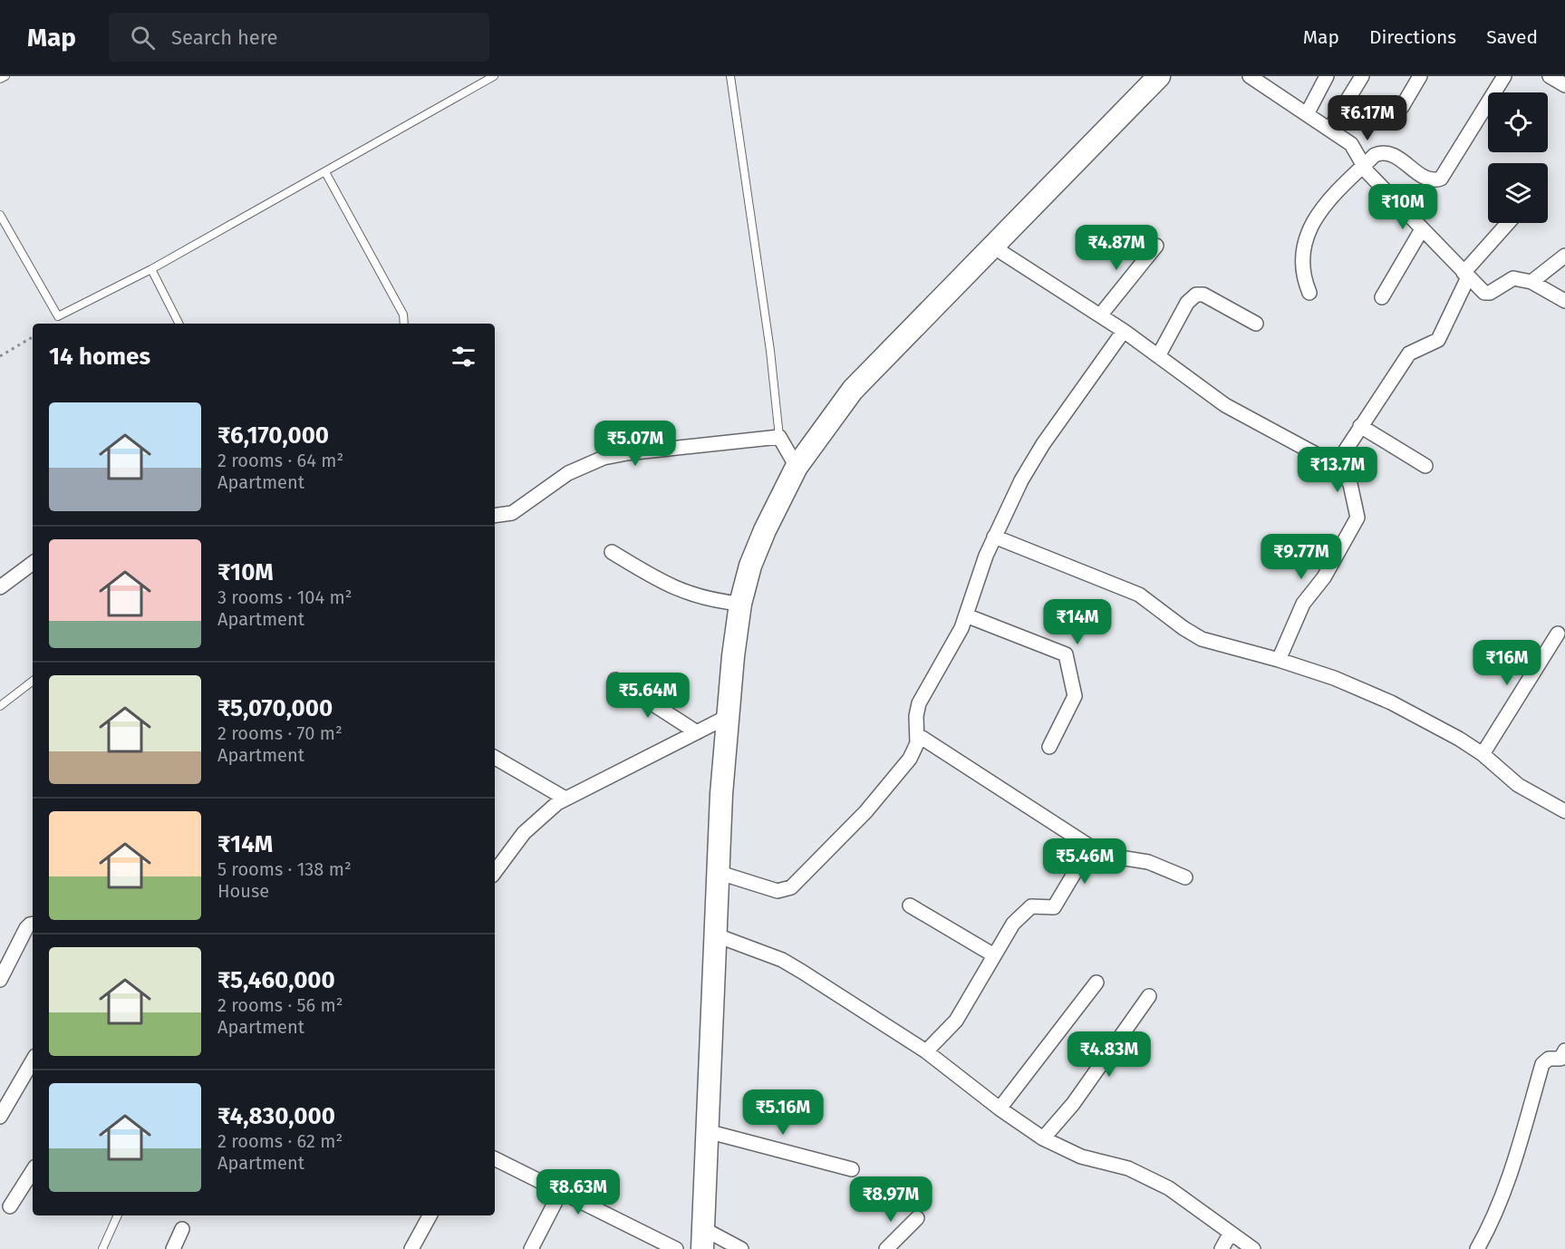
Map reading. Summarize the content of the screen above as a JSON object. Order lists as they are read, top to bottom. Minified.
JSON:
{"page":{"header":"Map","search":"Search here","nav":["Map","Directions","Saved"],"price":["₹6.17M","₹10M","₹4.87M","₹5.07M","₹13.7M","₹9.77M","₹14M","₹16M","₹5.64M","₹5.46M","₹4.83M","₹5.16M","₹8.63M","₹8.97M"],"heading":"14 homes","list":[{"name":"₹6,170,000","note":"2 rooms · 64 m² · Apartment"},{"name":"₹10M","note":"3 rooms · 104 m² · Apartment"},{"name":"₹5,070,000","note":"2 rooms · 70 m² · Apartment"},{"name":"₹14M","note":"5 rooms · 138 m² · House"},{"name":"₹5,460,000","note":"2 rooms · 56 m² · Apartment"},{"name":"₹4,830,000","note":"2 rooms · 62 m² · Apartment"}]}}
